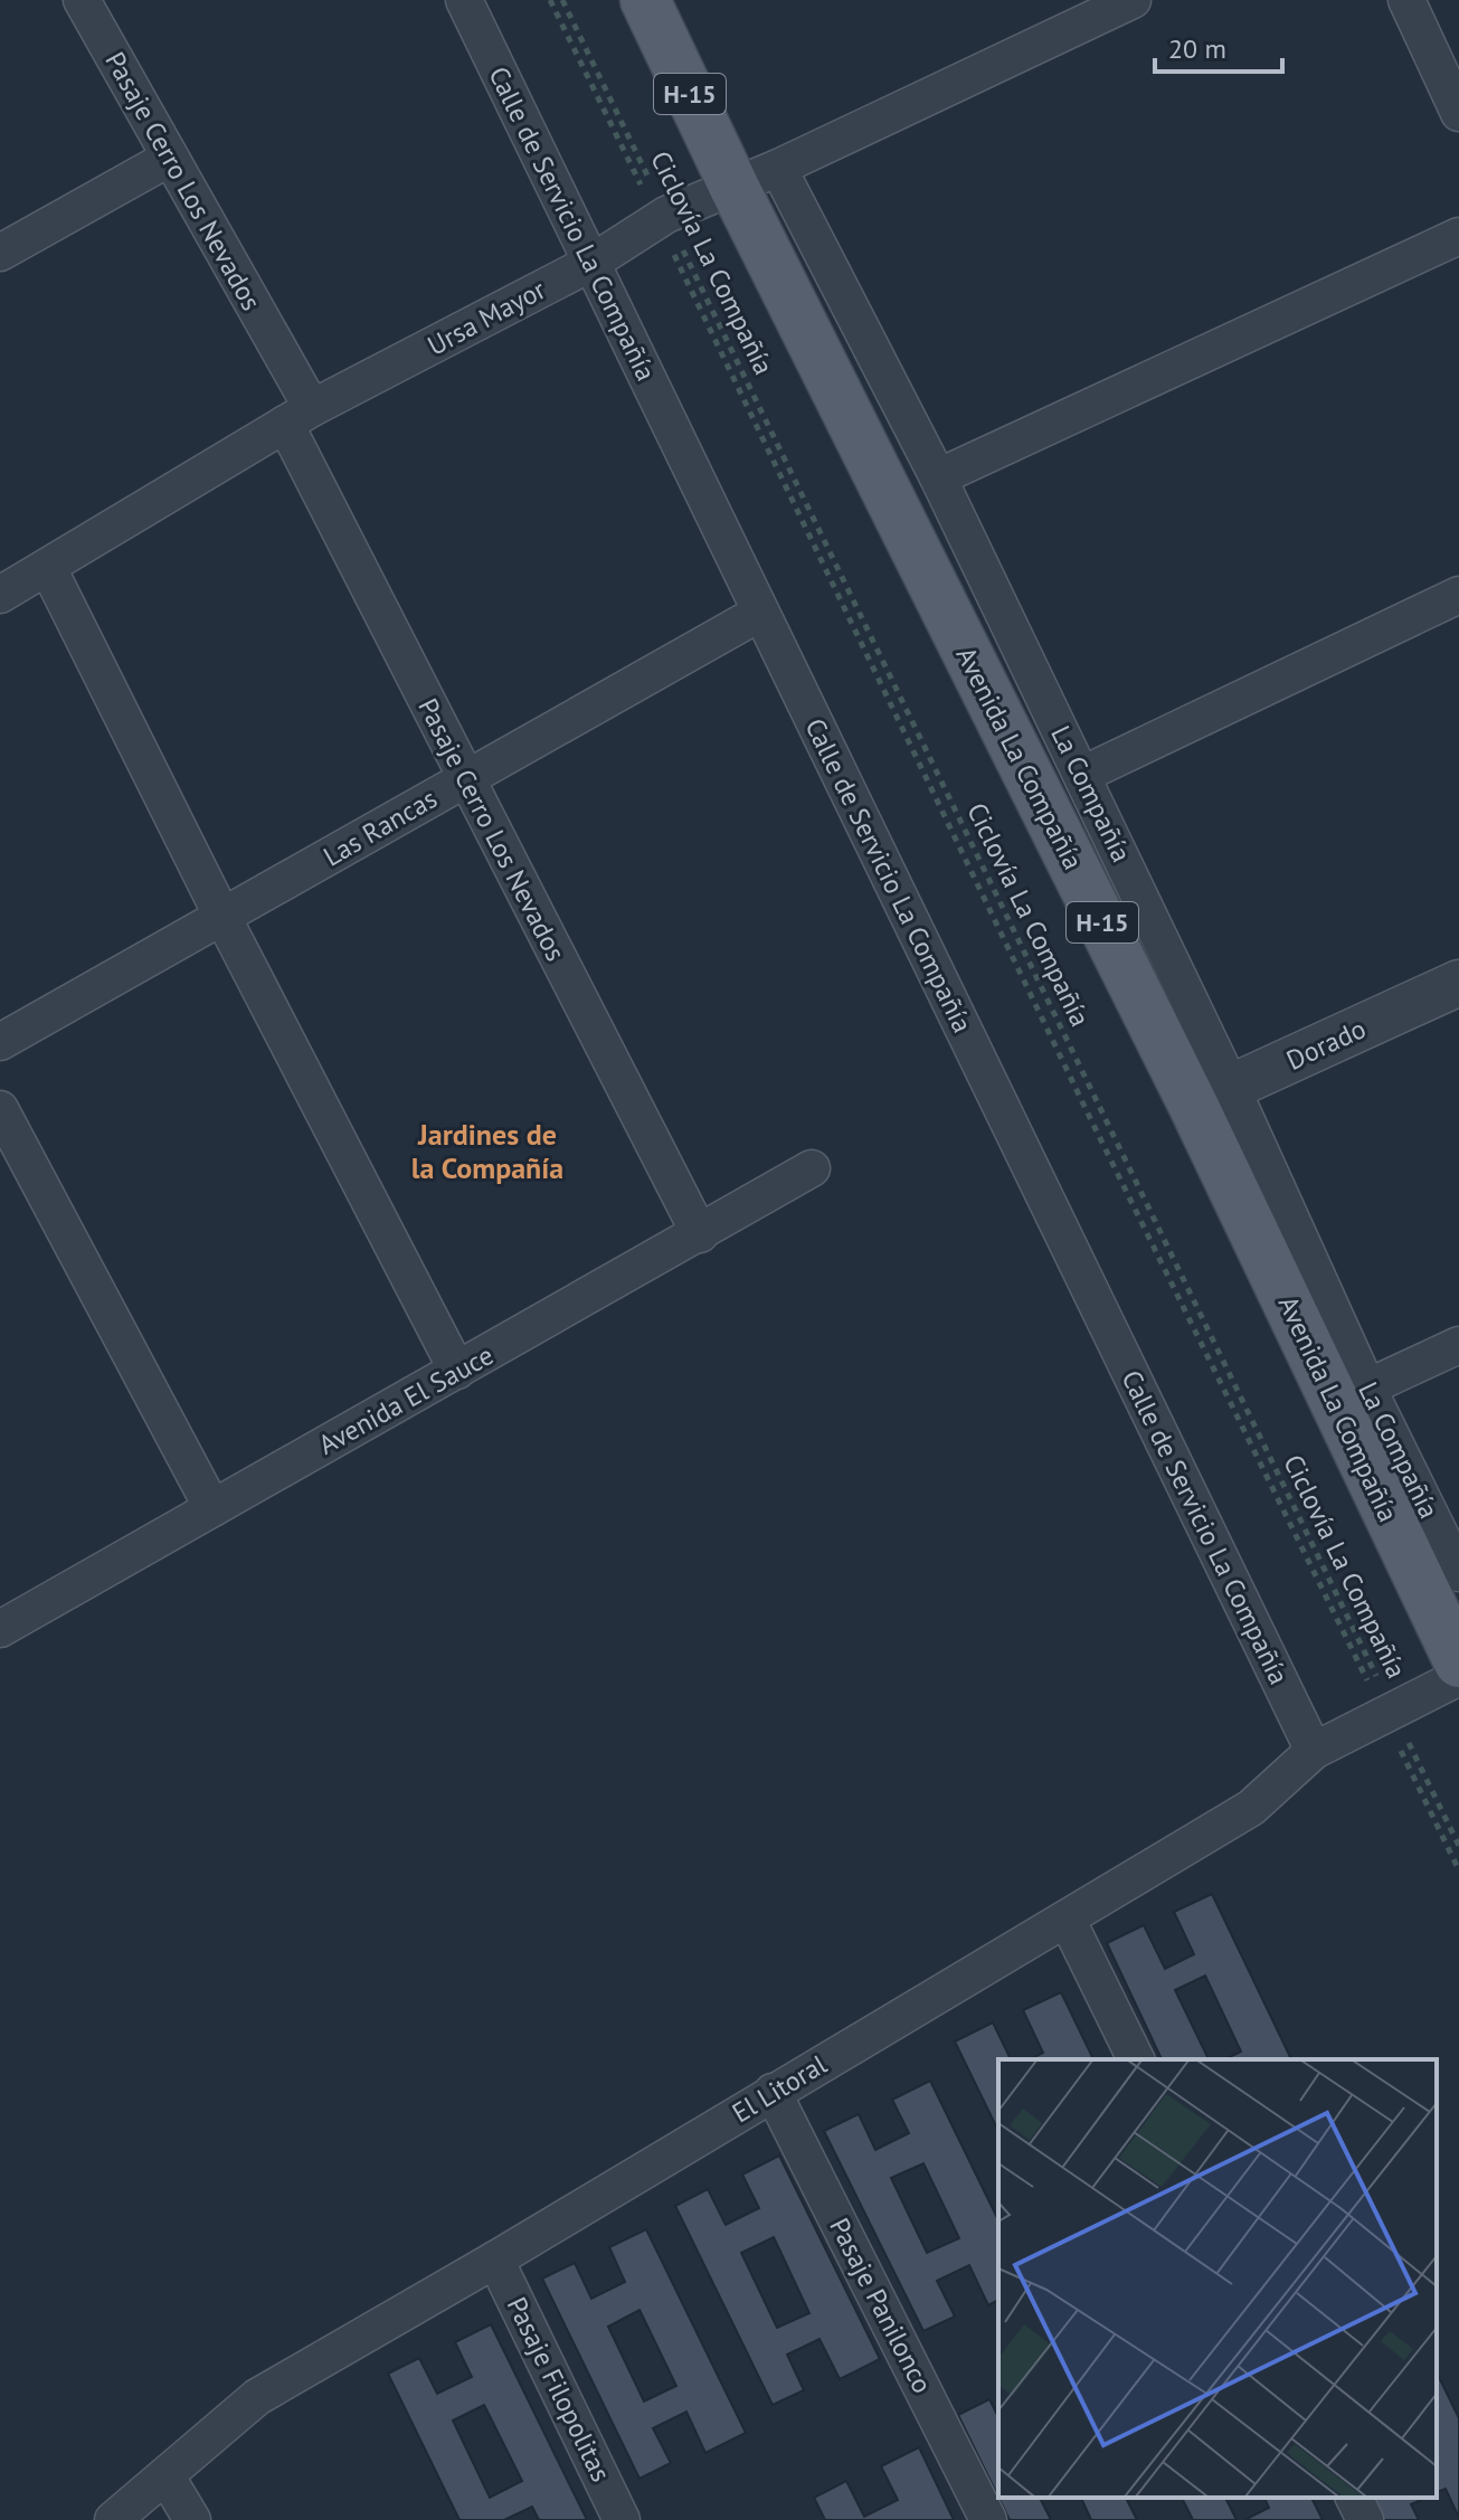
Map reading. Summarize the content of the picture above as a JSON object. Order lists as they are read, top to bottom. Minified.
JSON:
{"streets":{"main road":["H-15","Avenida La Compañía"],"street":["Pasaje Cerro Los Nevados","Calle de Servicio La Compañía","Ursa Mayor","La Compañía","Las Rancas","Dorado","Avenida El Sauce","El Litoral","Pasaje Panilonco","Pasaje Filopolitas"],"path":["Ciclovía La Compañía"]},"crossings":[["Pasaje Cerro Los Nevados","Ursa Mayor"],["Pasaje Cerro Los Nevados","Las Rancas"],["Pasaje Cerro Los Nevados","Avenida El Sauce"],["Calle de Servicio La Compañía","Ursa Mayor"],["Calle de Servicio La Compañía","Las Rancas"],["Calle de Servicio La Compañía","El Litoral"],["Ciclovía La Compañía","Ursa Mayor"],["Ciclovía La Compañía","El Litoral"],["Ursa Mayor","Avenida La Compañía"],["Ursa Mayor","La Compañía"],["Avenida La Compañía","La Compañía"],["Avenida La Compañía","Dorado"],["La Compañía","Dorado"],["El Litoral","Pasaje Panilonco"],["El Litoral","Pasaje Filopolitas"]],"districts":["Jardines de la Compañía"],"scale_bar":"20 m"}
